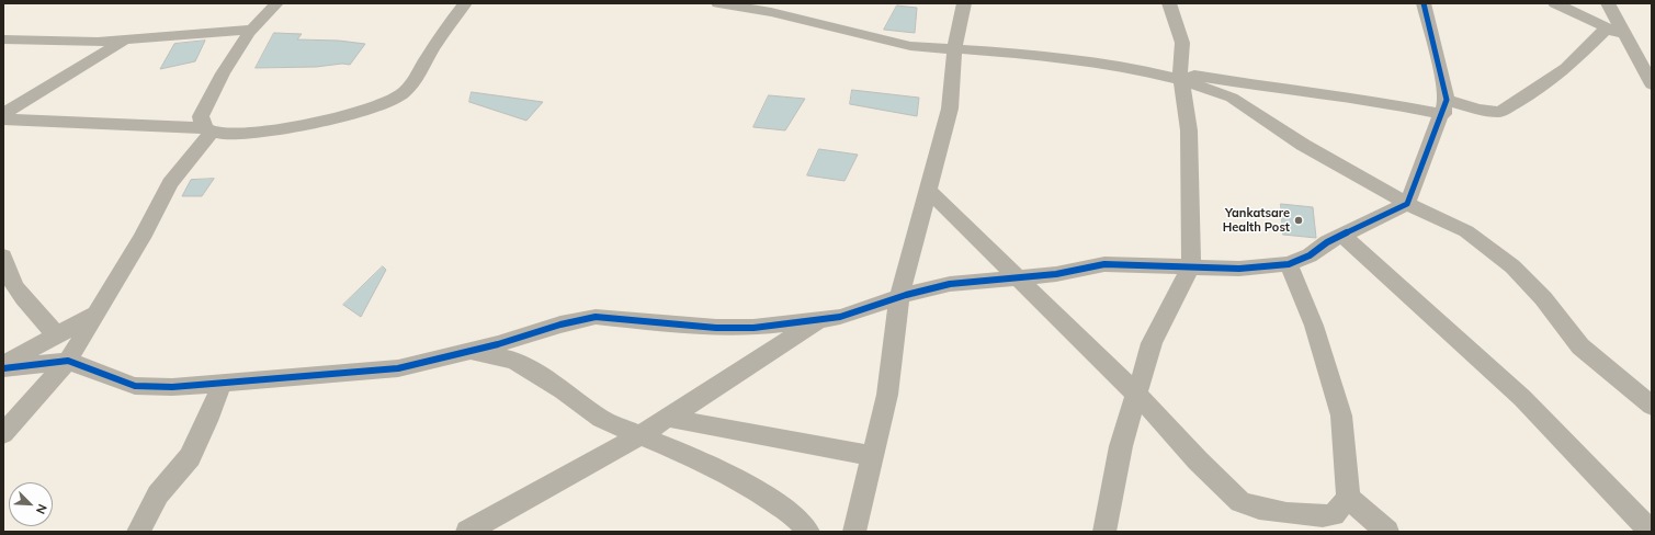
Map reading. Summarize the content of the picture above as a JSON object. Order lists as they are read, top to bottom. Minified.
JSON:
{"places":["Yankatsare Health Post"],"north":"bottom right"}
